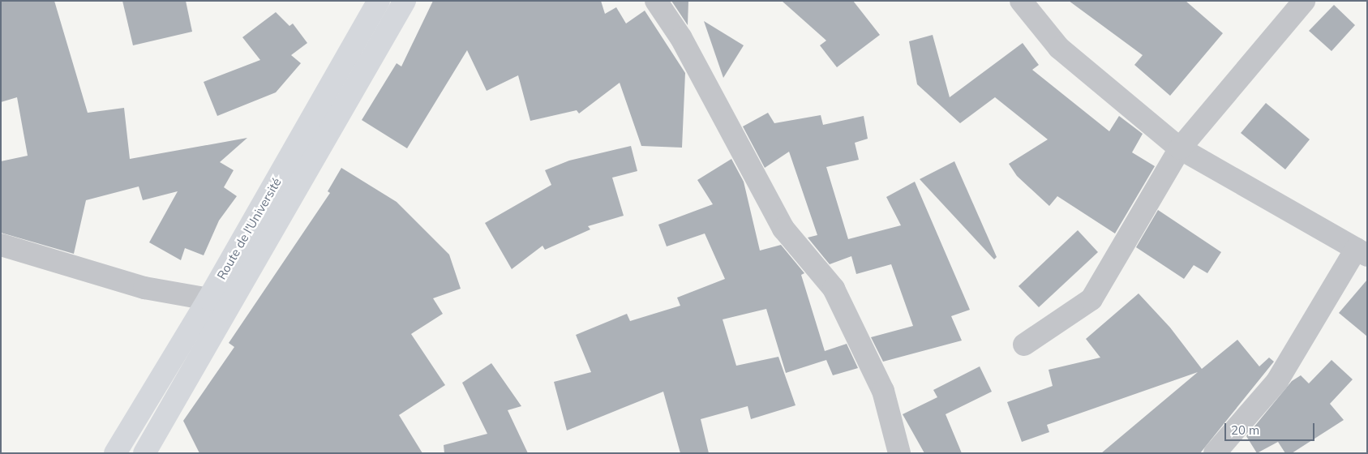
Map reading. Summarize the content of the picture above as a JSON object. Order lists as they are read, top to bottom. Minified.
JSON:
{"streets":{"main road":["Route de l'Université"]},"scale_bar":"20 m"}
